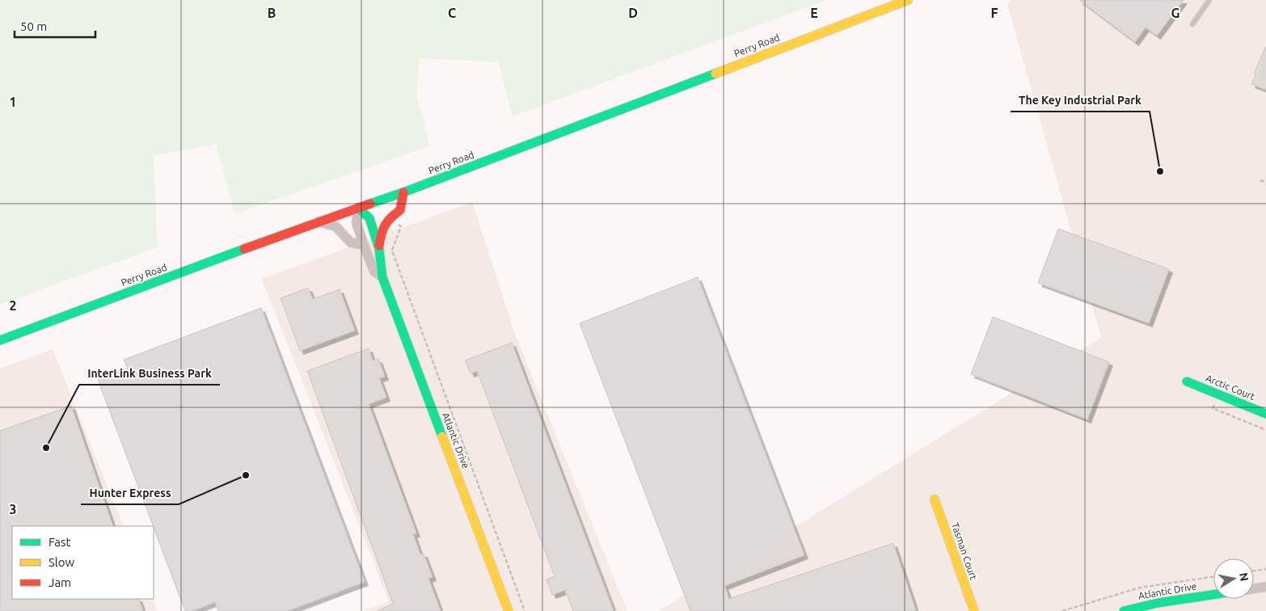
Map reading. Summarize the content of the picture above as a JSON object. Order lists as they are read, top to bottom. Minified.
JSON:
{"streets":{"main road":["Perry Road","Arctic Court","Atlantic Drive","Tasman Court"]},"crossings":[["Perry Road","Atlantic Drive"]],"places":["The Key Industrial Park","InterLink Business Park","Hunter Express"],"legend":["Fast","Slow","Jam"],"scale_bar":"50 m","north":"right","grid":{"columns":["B","C","D","E","F","G"],"rows":["1","2","3"]}}
